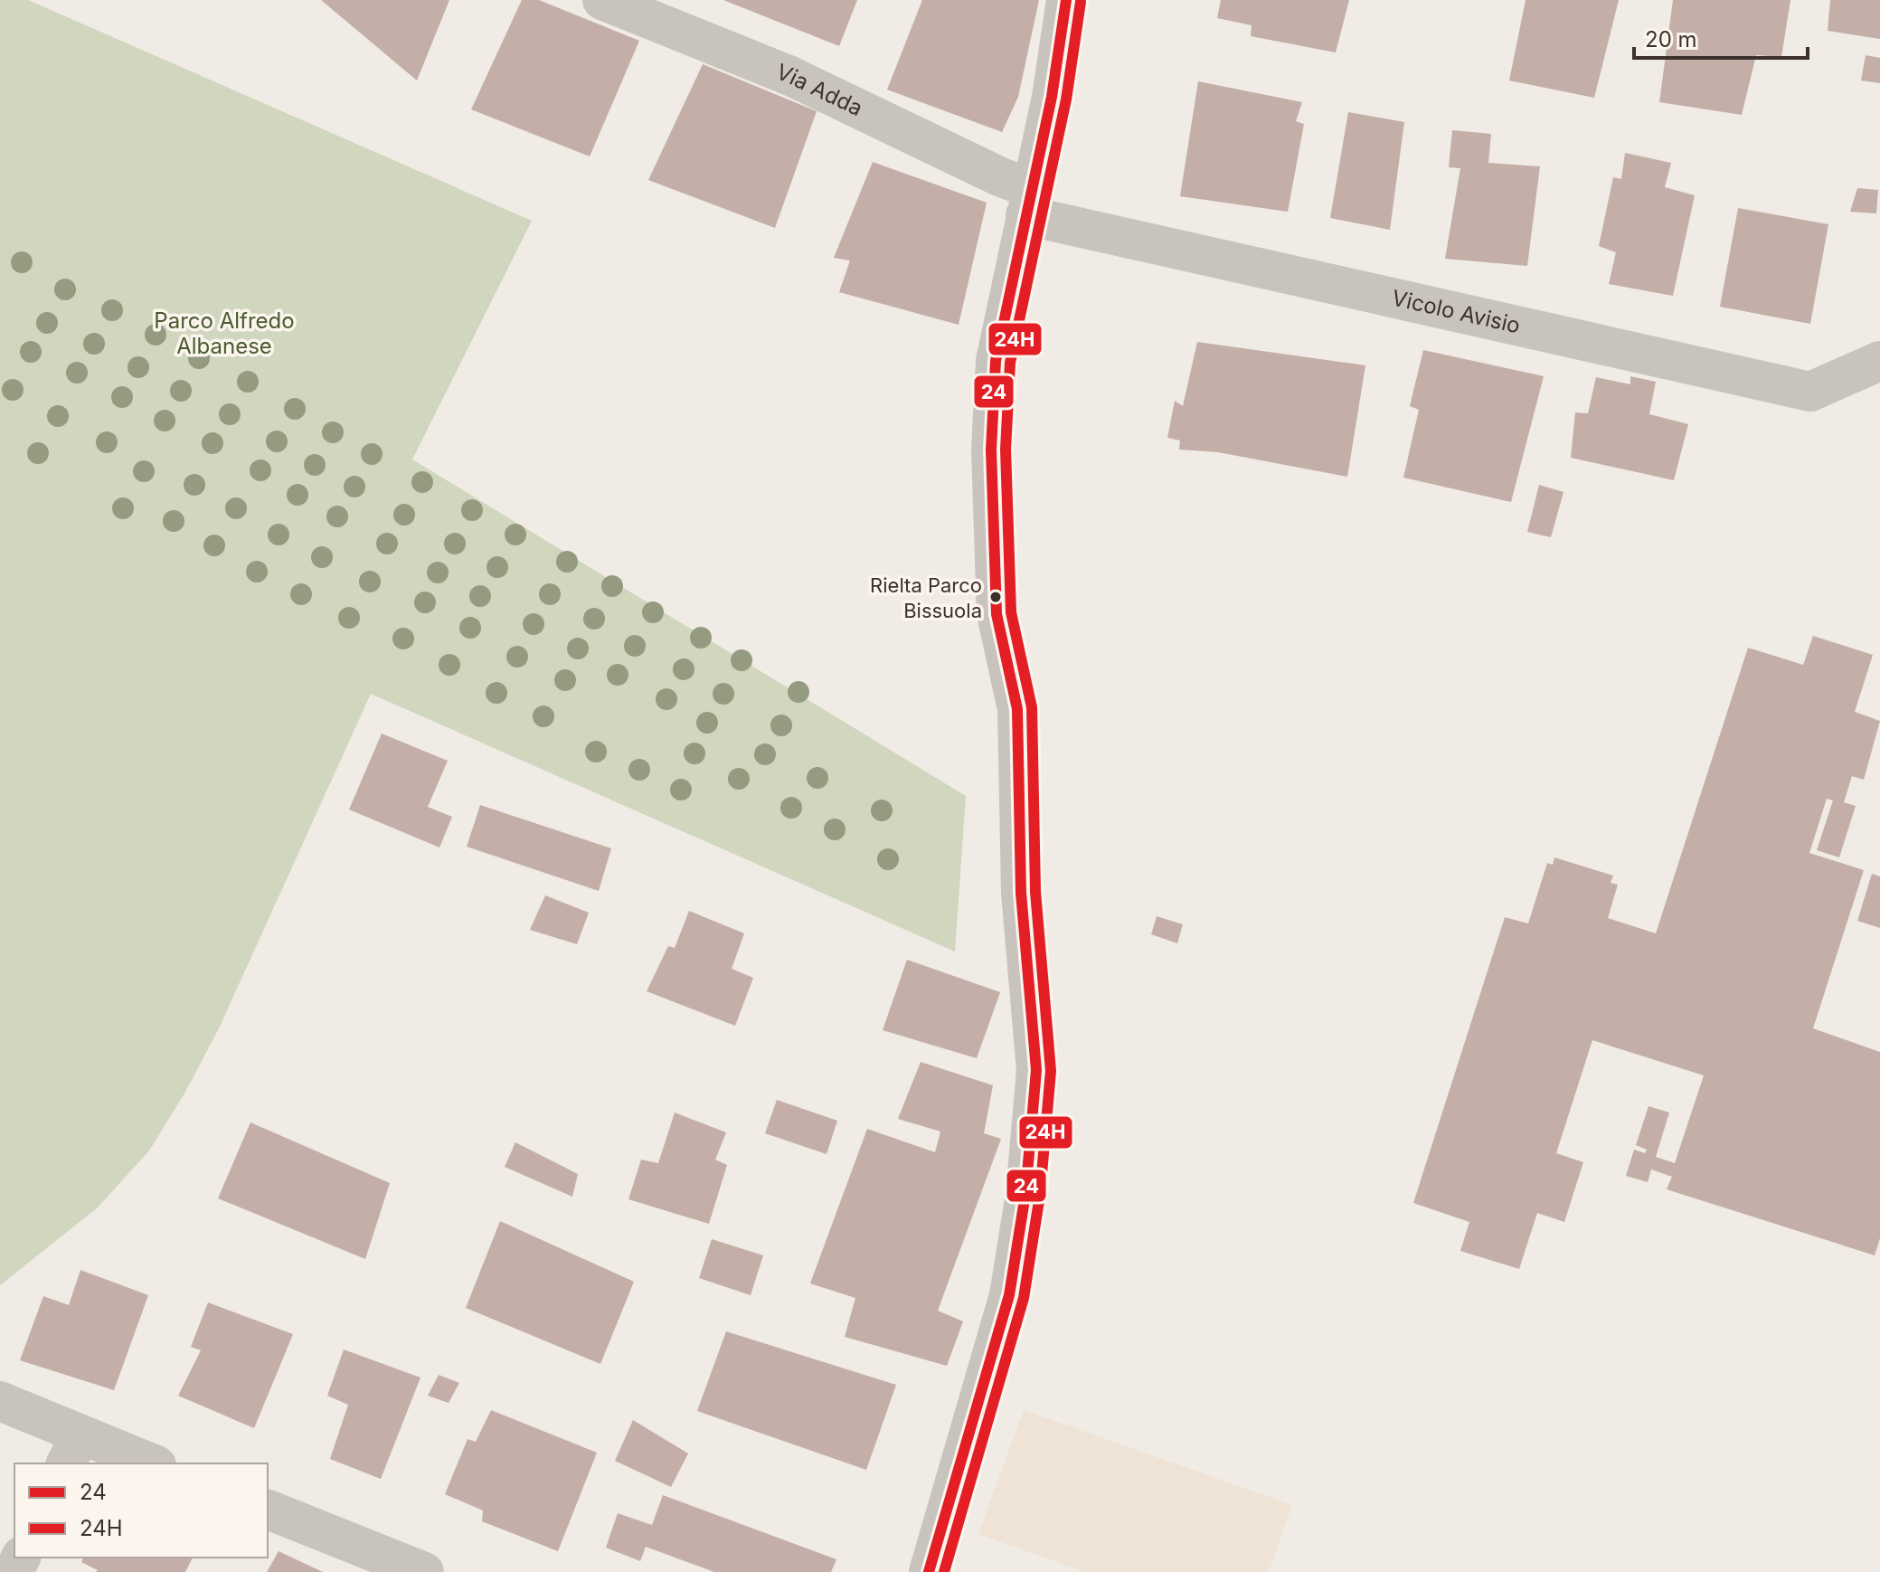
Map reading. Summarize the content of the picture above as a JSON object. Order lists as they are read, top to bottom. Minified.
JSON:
{"streets":{"street":["Via Adda","Vicolo Avisio"]},"crossings":[["Via Adda","Vicolo Avisio"]],"parks":["Parco Alfredo Albanese"],"places":["Rielta Parco Bissuola"],"lines":["transit line 24","transit line 24H"],"legend":["24","24H"],"scale_bar":"20 m"}
